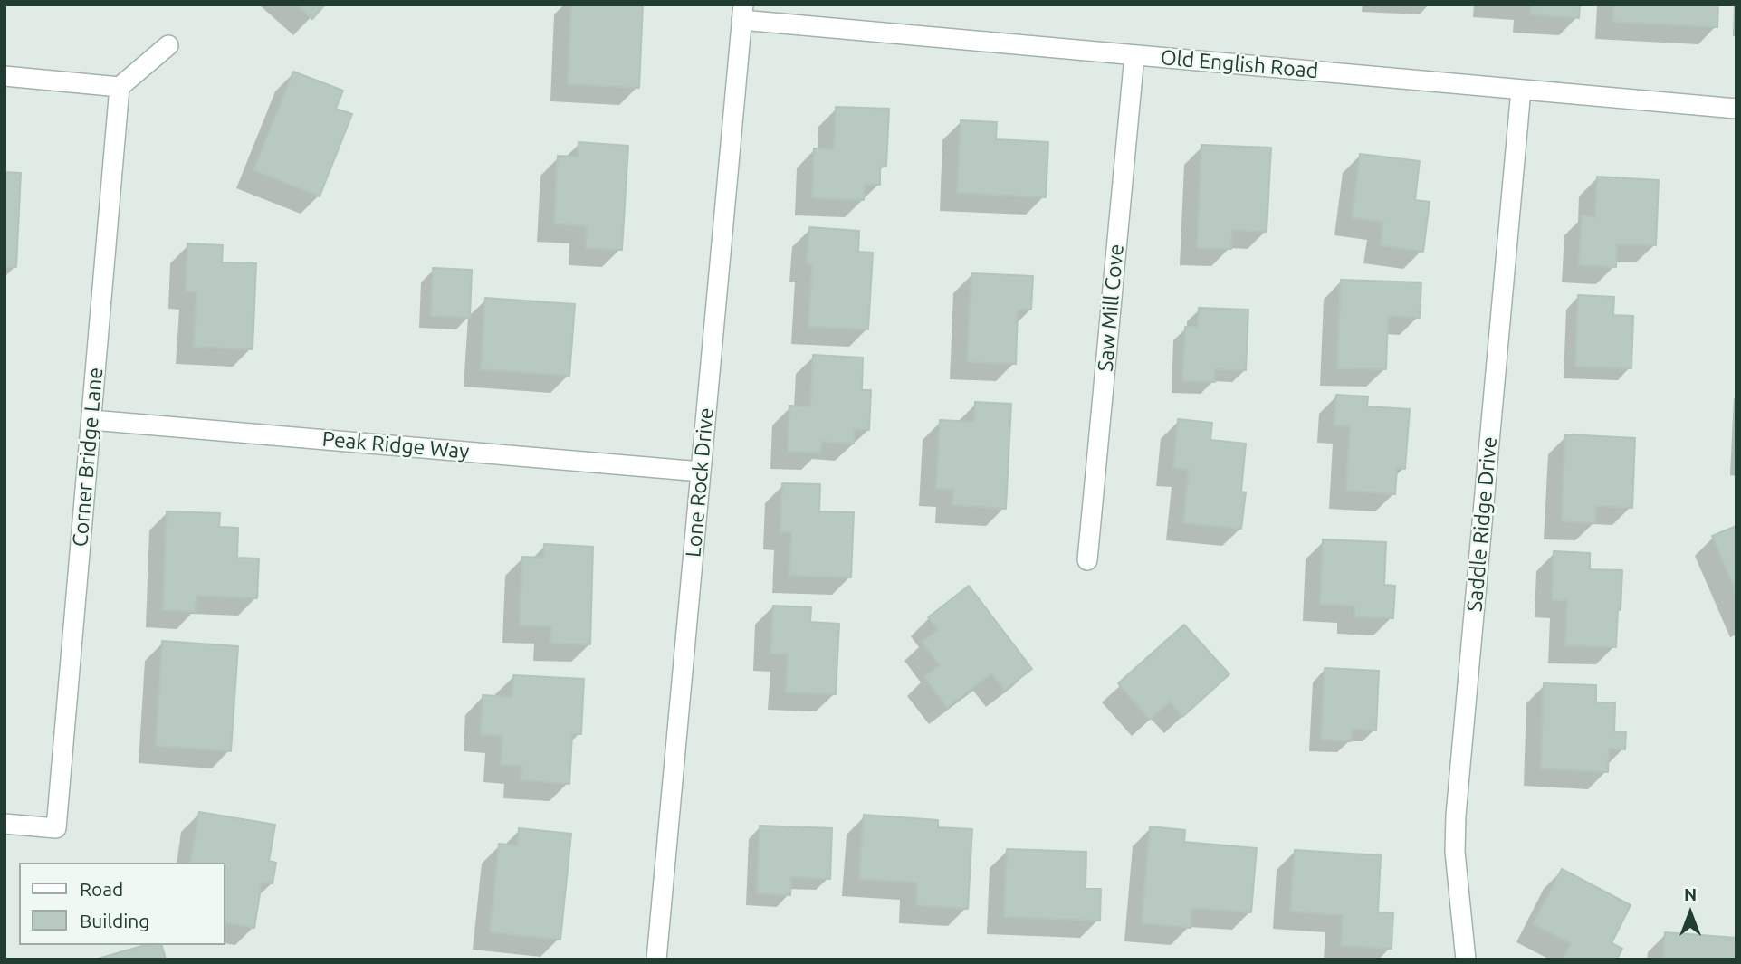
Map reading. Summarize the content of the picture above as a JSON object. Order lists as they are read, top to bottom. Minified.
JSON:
{"streets":{"street":["Old English Road","Saw Mill Cove","Peak Ridge Way","Corner Bridge Lane","Lone Rock Drive","Saddle Ridge Drive"]},"crossings":[["Old English Road","Saw Mill Cove"],["Old English Road","Lone Rock Drive"],["Old English Road","Saddle Ridge Drive"],["Peak Ridge Way","Corner Bridge Lane"],["Peak Ridge Way","Lone Rock Drive"]],"legend":["Road","Building"],"north":"top"}
